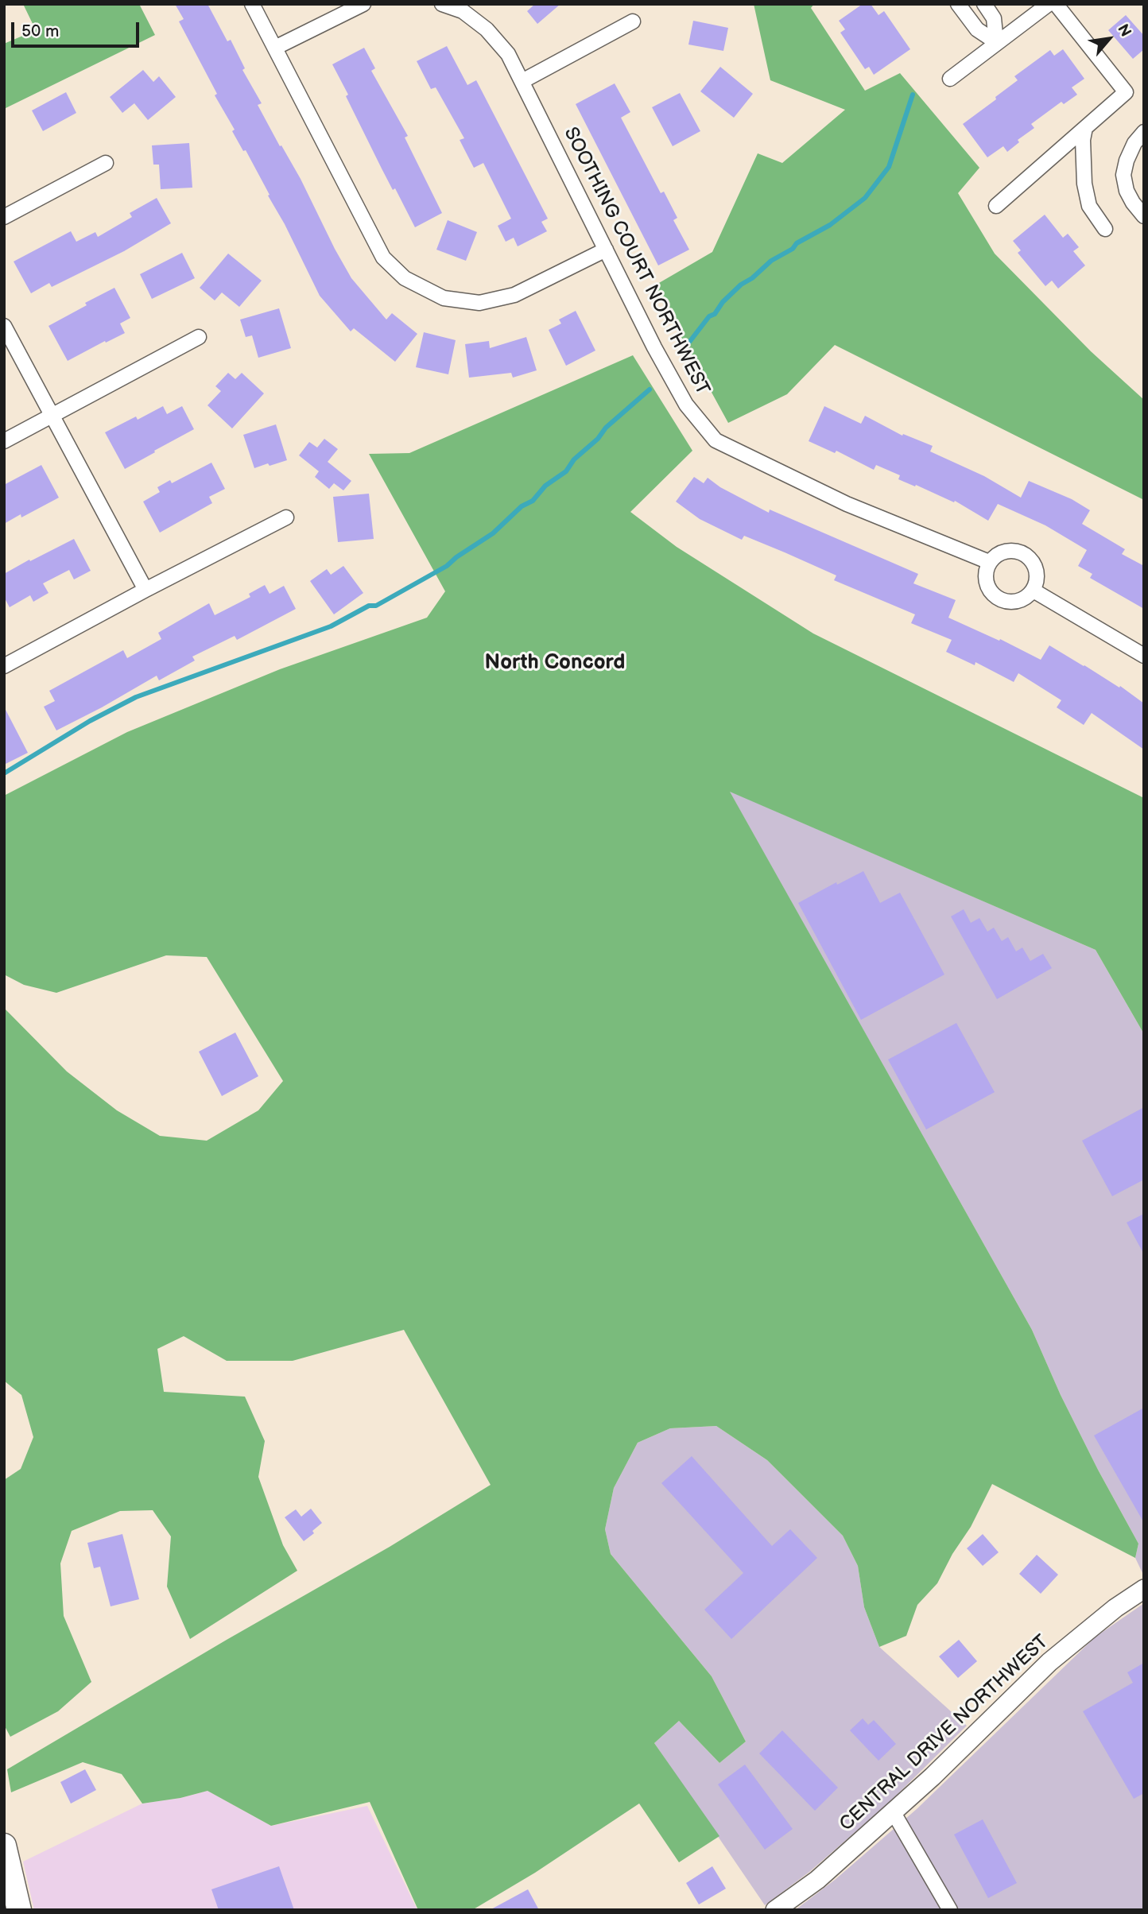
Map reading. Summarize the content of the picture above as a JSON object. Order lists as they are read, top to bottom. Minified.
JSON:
{"streets":{"street":["SOOTHING COURT NORTHWEST","CENTRAL DRIVE NORTHWEST"]},"districts":["North Concord"],"scale_bar":"50 m","north":"top right"}
